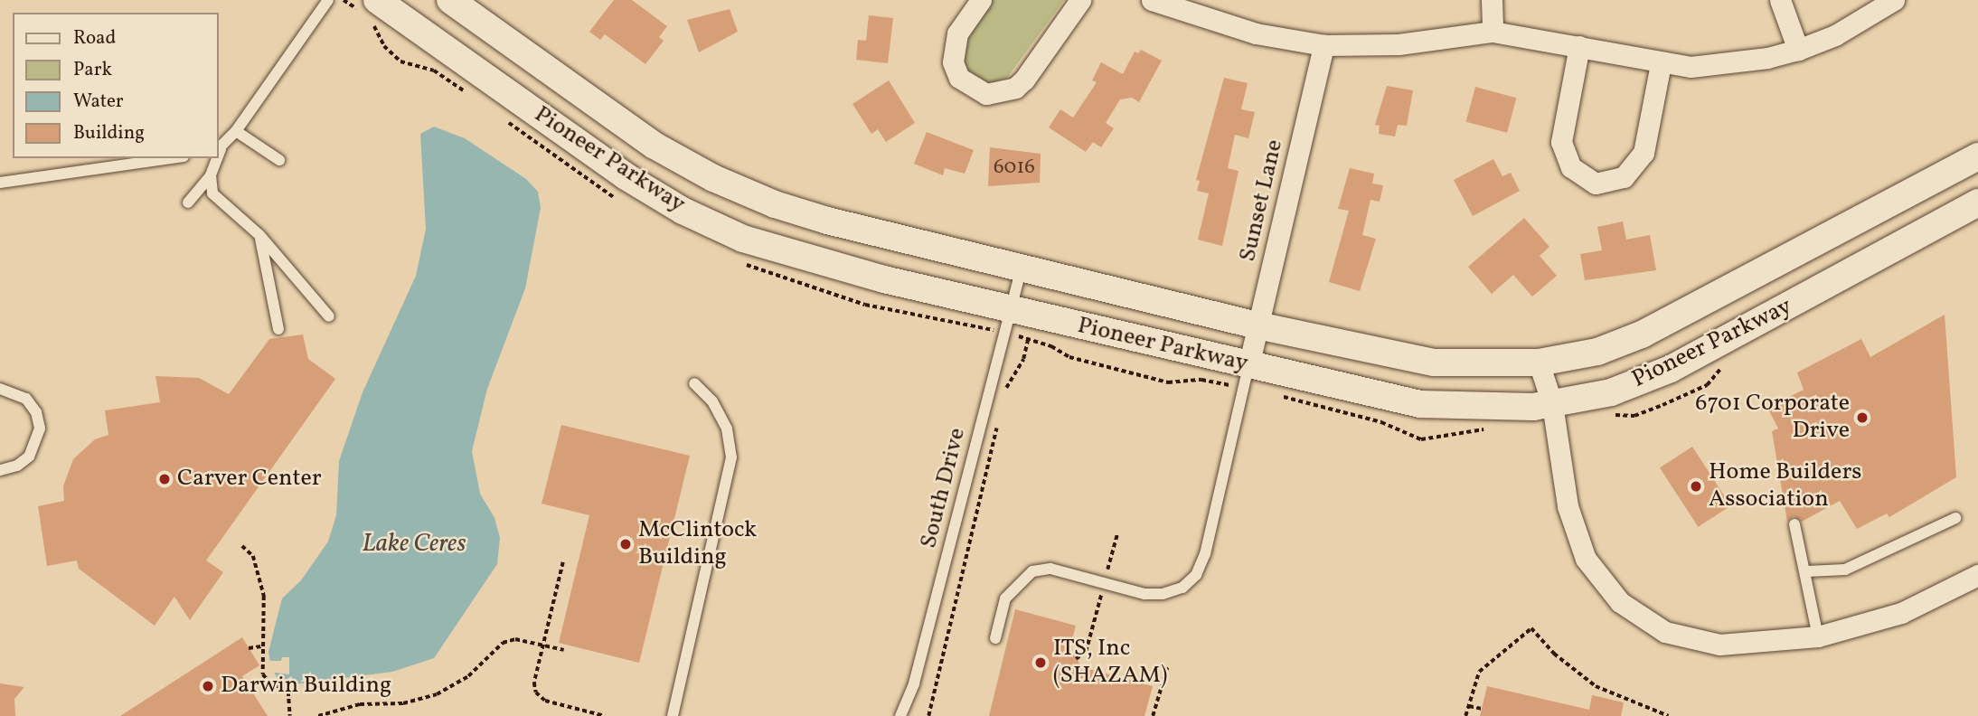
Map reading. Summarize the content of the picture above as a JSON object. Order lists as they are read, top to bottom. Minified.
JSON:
{"streets":{"street":["Pioneer Parkway","Sunset Lane"],"lane":["South Drive"]},"crossings":[["Pioneer Parkway","Sunset Lane"],["Pioneer Parkway","South Drive"]],"water":["Lake Ceres"],"places":["6701 Corporate Drive","Carver Center","Home Builders Association","McClintock Building","ITS, Inc (SHAZAM)","Darwin Building"],"house_numbers":["6016"],"legend":["Road","Park","Water","Building"]}
